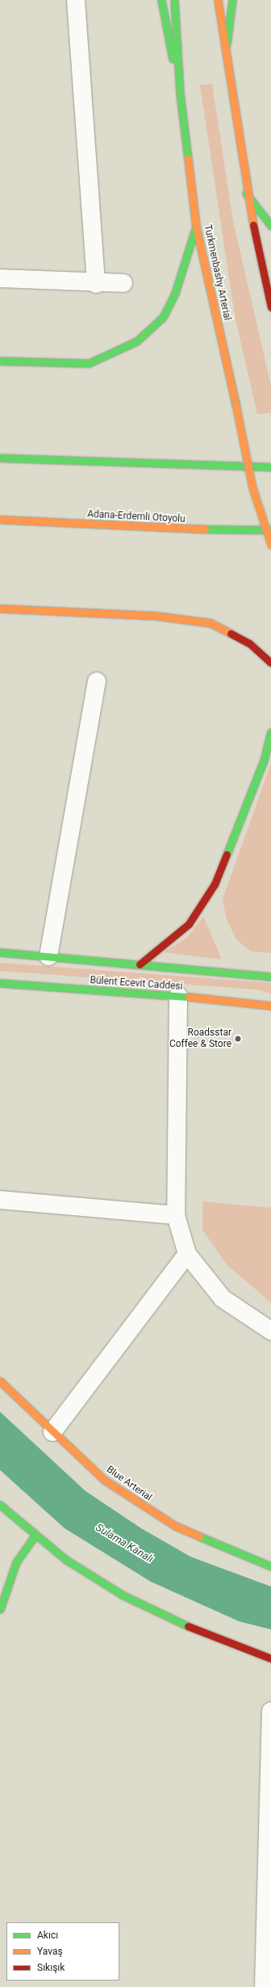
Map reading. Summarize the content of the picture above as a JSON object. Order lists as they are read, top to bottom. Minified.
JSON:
{"streets":{"main road":["Turkmenbashy Arterial","Adana-Erdemli Otoyolu","Bülent Ecevit Caddesi","Blue Arterial"]},"water":["Sulama Kanalı"],"places":["Roadsstar Coffee & Store"],"legend":["Akıcı","Yavaş","Sıkışık"]}
